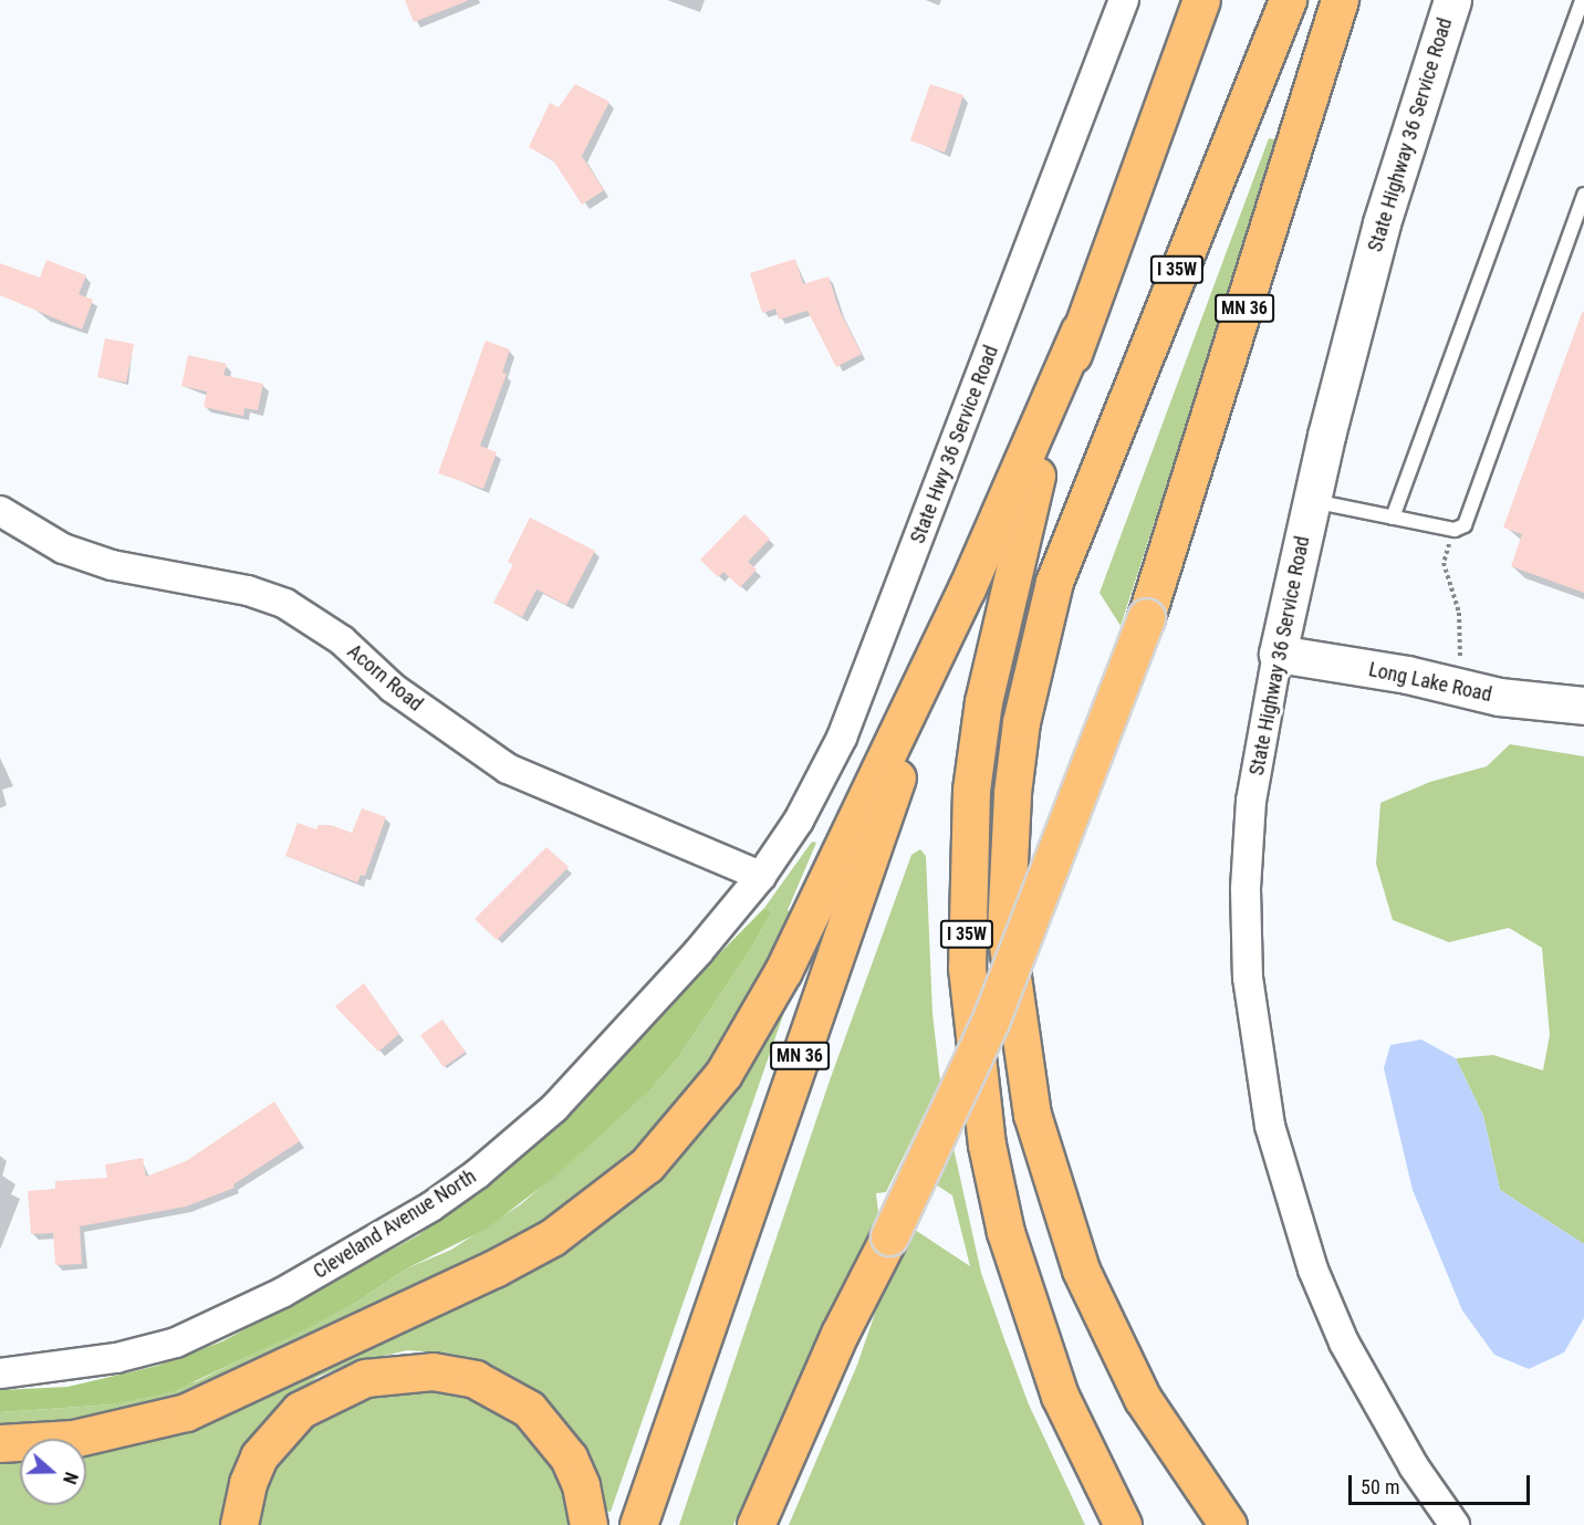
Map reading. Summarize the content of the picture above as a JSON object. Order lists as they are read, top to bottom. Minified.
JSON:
{"streets":{"highway":["I 35W","MN 36"],"street":["State Highway 36 Service Road","State Hwy 36 Service Road","Acorn Road","Long Lake Road","Cleveland Avenue North"]},"crossings":[["State Highway 36 Service Road","Long Lake Road"],["I 35W","MN 36"],["State Hwy 36 Service Road","Acorn Road"],["State Hwy 36 Service Road","Cleveland Avenue North"],["Acorn Road","Cleveland Avenue North"]],"scale_bar":"50 m","north":"right"}
